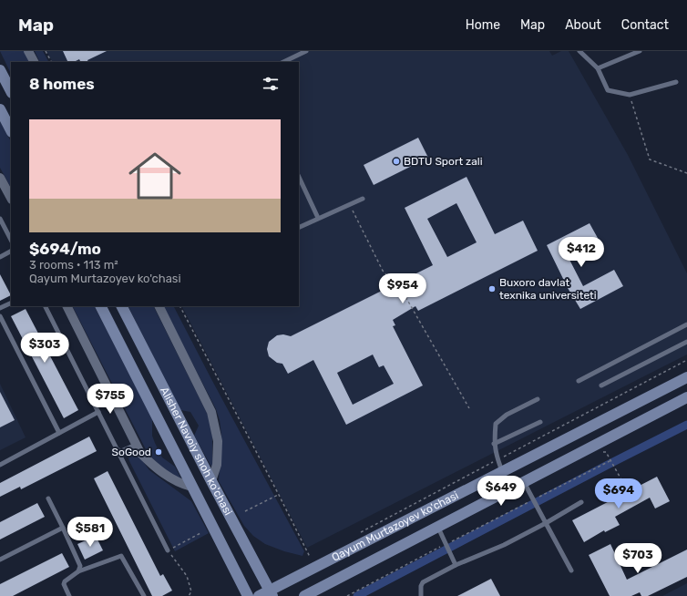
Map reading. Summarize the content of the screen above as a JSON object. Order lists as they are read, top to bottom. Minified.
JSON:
{"streets":{"street":["Alisher Navoiy shoh ko'chasi","Qayum Murtazoyev ko'chasi"]},"crossings":[["Alisher Navoiy shoh ko'chasi","Qayum Murtazoyev ko'chasi"]],"places":["BDTU Sport zali","Buxoro davlat texnika universiteti","SoGood"],"page":{"header":"Map","nav":["Home","Map","About","Contact"],"heading":"8 homes","list":[{"name":"$694/mo","note":"3 rooms · 113 m² · Qayum Murtazoyev ko'chasi"}],"price":["$412","$954","$303","$755","$649","$694","$581","$703"]}}
